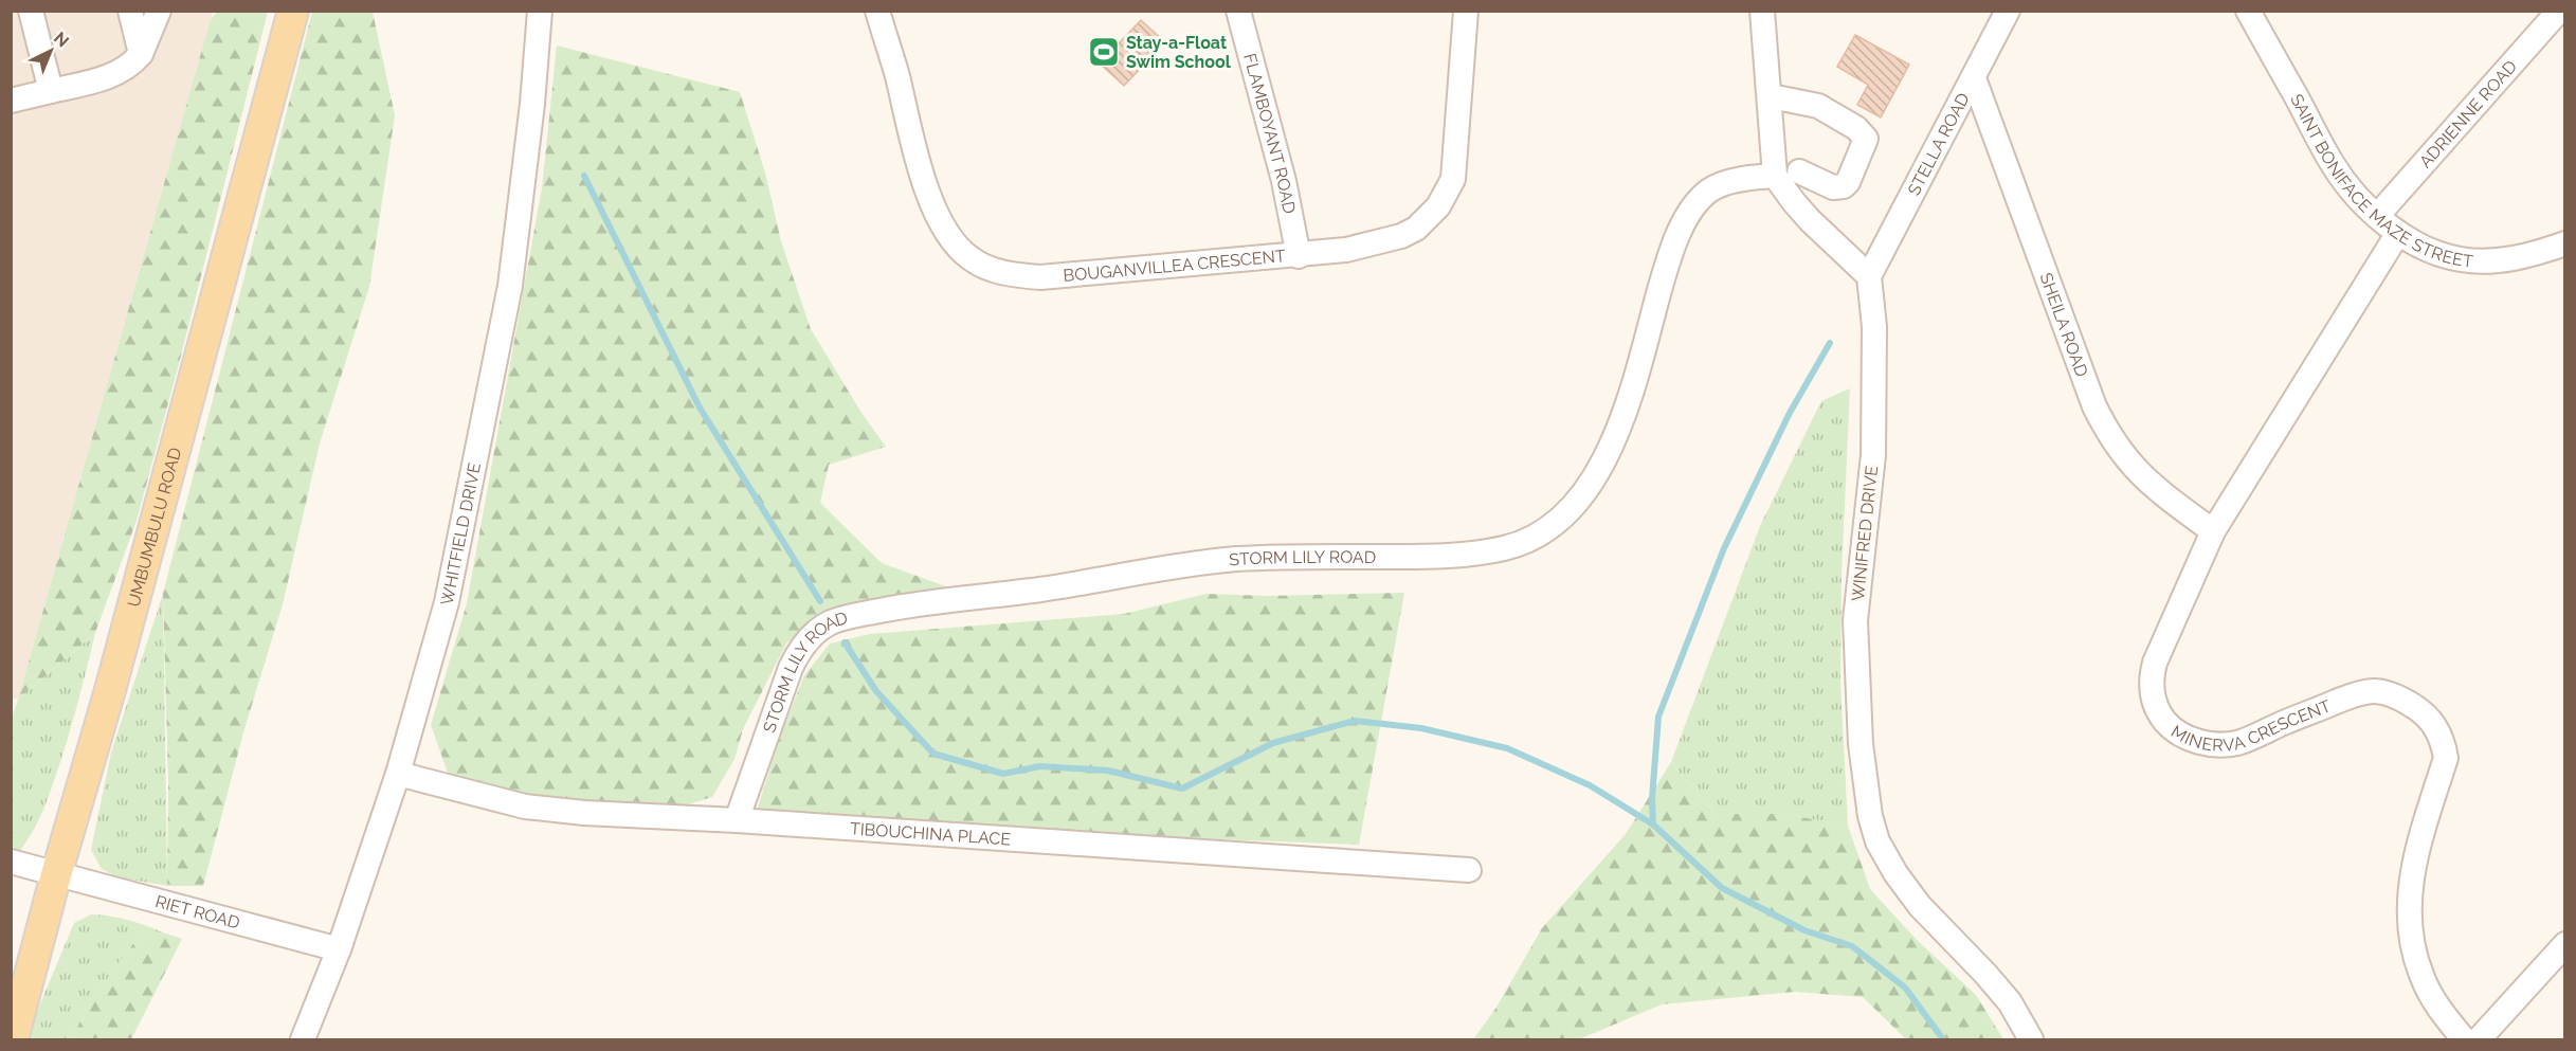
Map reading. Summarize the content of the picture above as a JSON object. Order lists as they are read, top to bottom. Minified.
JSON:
{"streets":{"main road":["UMBUMBULU ROAD"],"street":["ADRIENNE ROAD","FLAMBOYANT ROAD","STELLA ROAD","SAINT BONIFACE MAZE STREET","BOUGANVILLEA CRESCENT","SHEILA ROAD","WINIFRED DRIVE","WHITFIELD DRIVE","STORM LILY ROAD","MINERVA CRESCENT","TIBOUCHINA PLACE","RIET ROAD"]},"crossings":[["ADRIENNE ROAD","SAINT BONIFACE MAZE STREET"],["FLAMBOYANT ROAD","BOUGANVILLEA CRESCENT"],["STELLA ROAD","SHEILA ROAD"],["STELLA ROAD","WINIFRED DRIVE"],["SAINT BONIFACE MAZE STREET","MINERVA CRESCENT"],["SHEILA ROAD","MINERVA CRESCENT"],["UMBUMBULU ROAD","RIET ROAD"],["WHITFIELD DRIVE","TIBOUCHINA PLACE"],["WHITFIELD DRIVE","RIET ROAD"],["STORM LILY ROAD","TIBOUCHINA PLACE"]],"places":{"sports":["Stay-a-Float Swim School"]},"north":"top right"}
